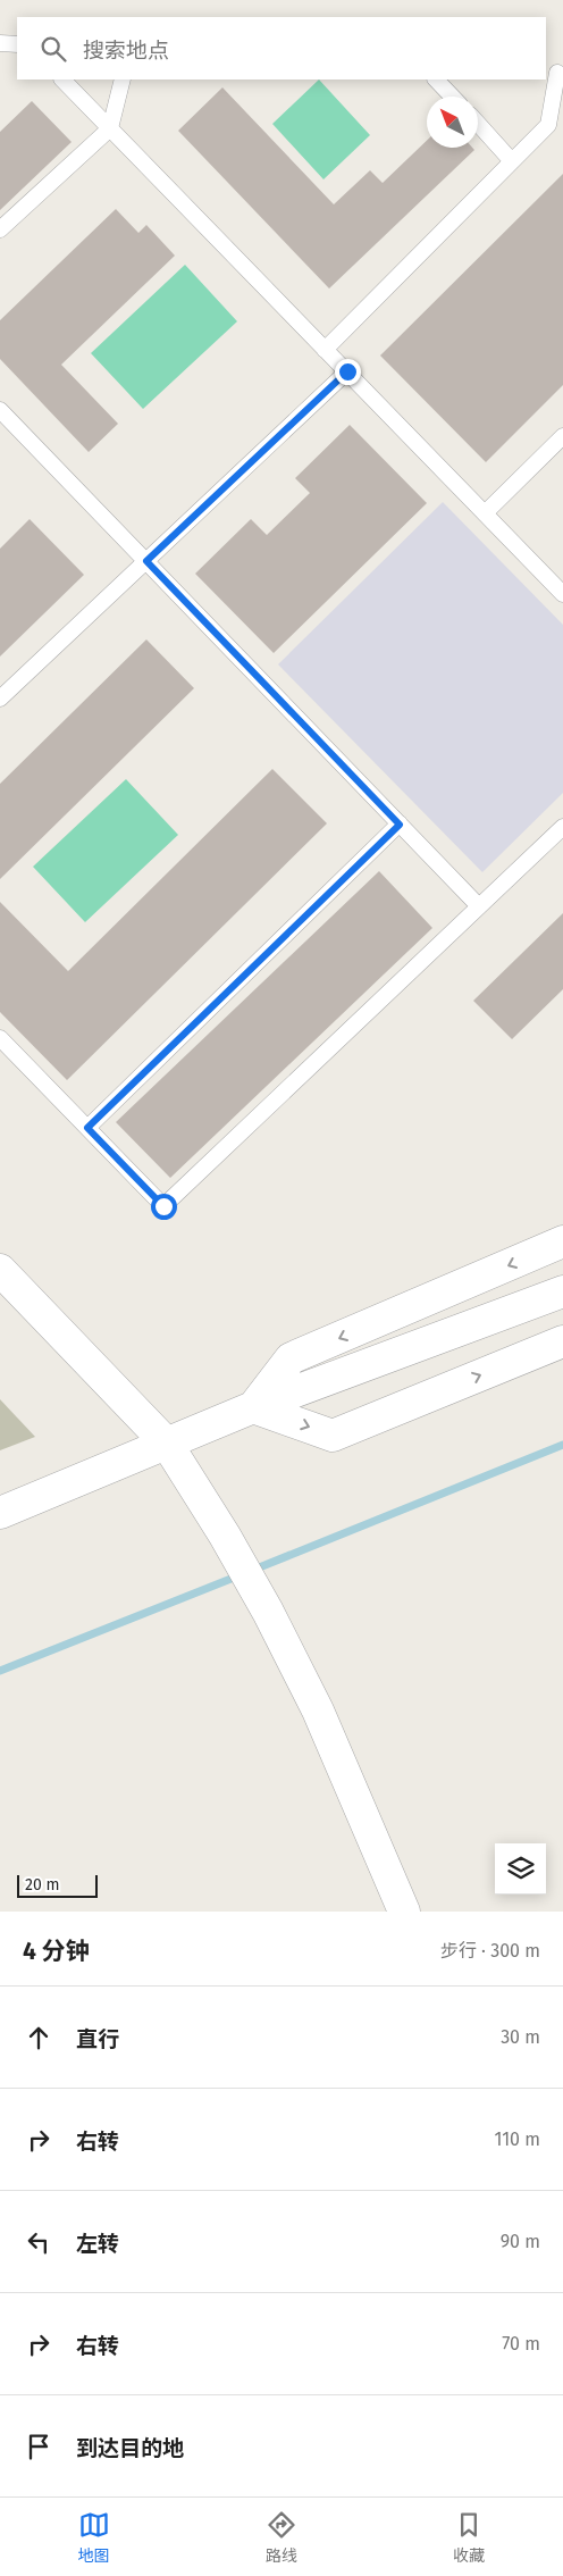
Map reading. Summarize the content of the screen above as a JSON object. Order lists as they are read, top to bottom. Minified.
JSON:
{"scale_bar":"20 m","north":"top left","page":{"search":"搜索地点","scale":"20 m","heading":["4 分钟","步行 · 300 m"],"list":[["直行","30 m"],["右转","110 m"],["左转","90 m"],["右转","70 m"],"到达目的地"],"nav":["地图","路线","收藏"]}}
